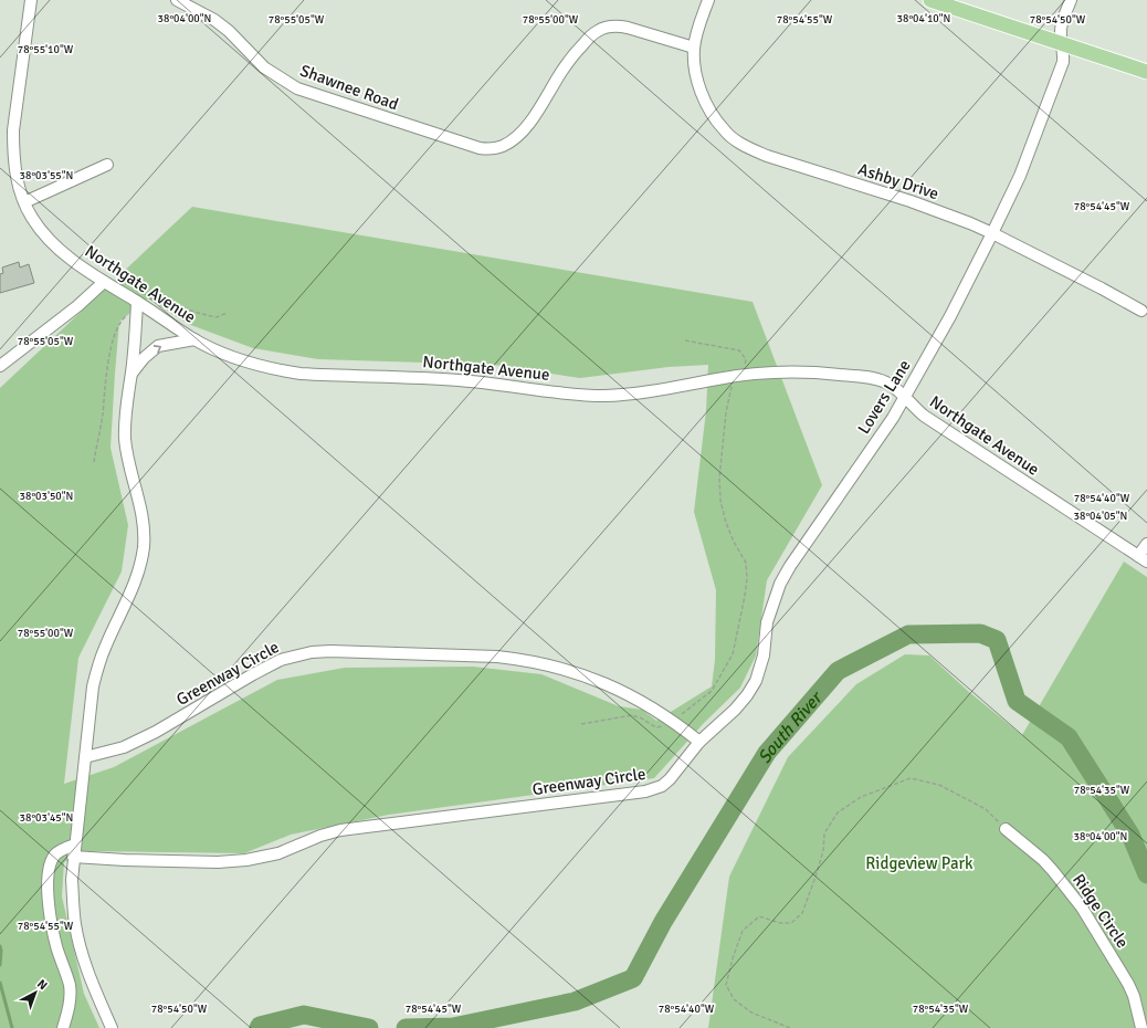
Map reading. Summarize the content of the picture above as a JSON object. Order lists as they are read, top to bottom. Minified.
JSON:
{"streets":{"street":["Shawnee Road","Ashby Drive","Northgate Avenue","Lovers Lane","Greenway Circle","Ridge Circle"]},"crossings":[["Shawnee Road","Ashby Drive"],["Ashby Drive","Lovers Lane"],["Northgate Avenue","Lovers Lane"],["Lovers Lane","Greenway Circle"]],"water":["South River"],"parks":["Ridgeview Park"],"north":"top right","coordinates":["38°04'00\"N","38°04'10\"N","78°55'05\"W","78°55'00\"W","78°54'55\"W","78°54'50\"W","78°55'10\"W","38°03'55\"N","78°54'45\"W","38°03'50\"N","78°54'40\"W","38°04'05\"N","78°54'35\"W","38°03'45\"N"]}
